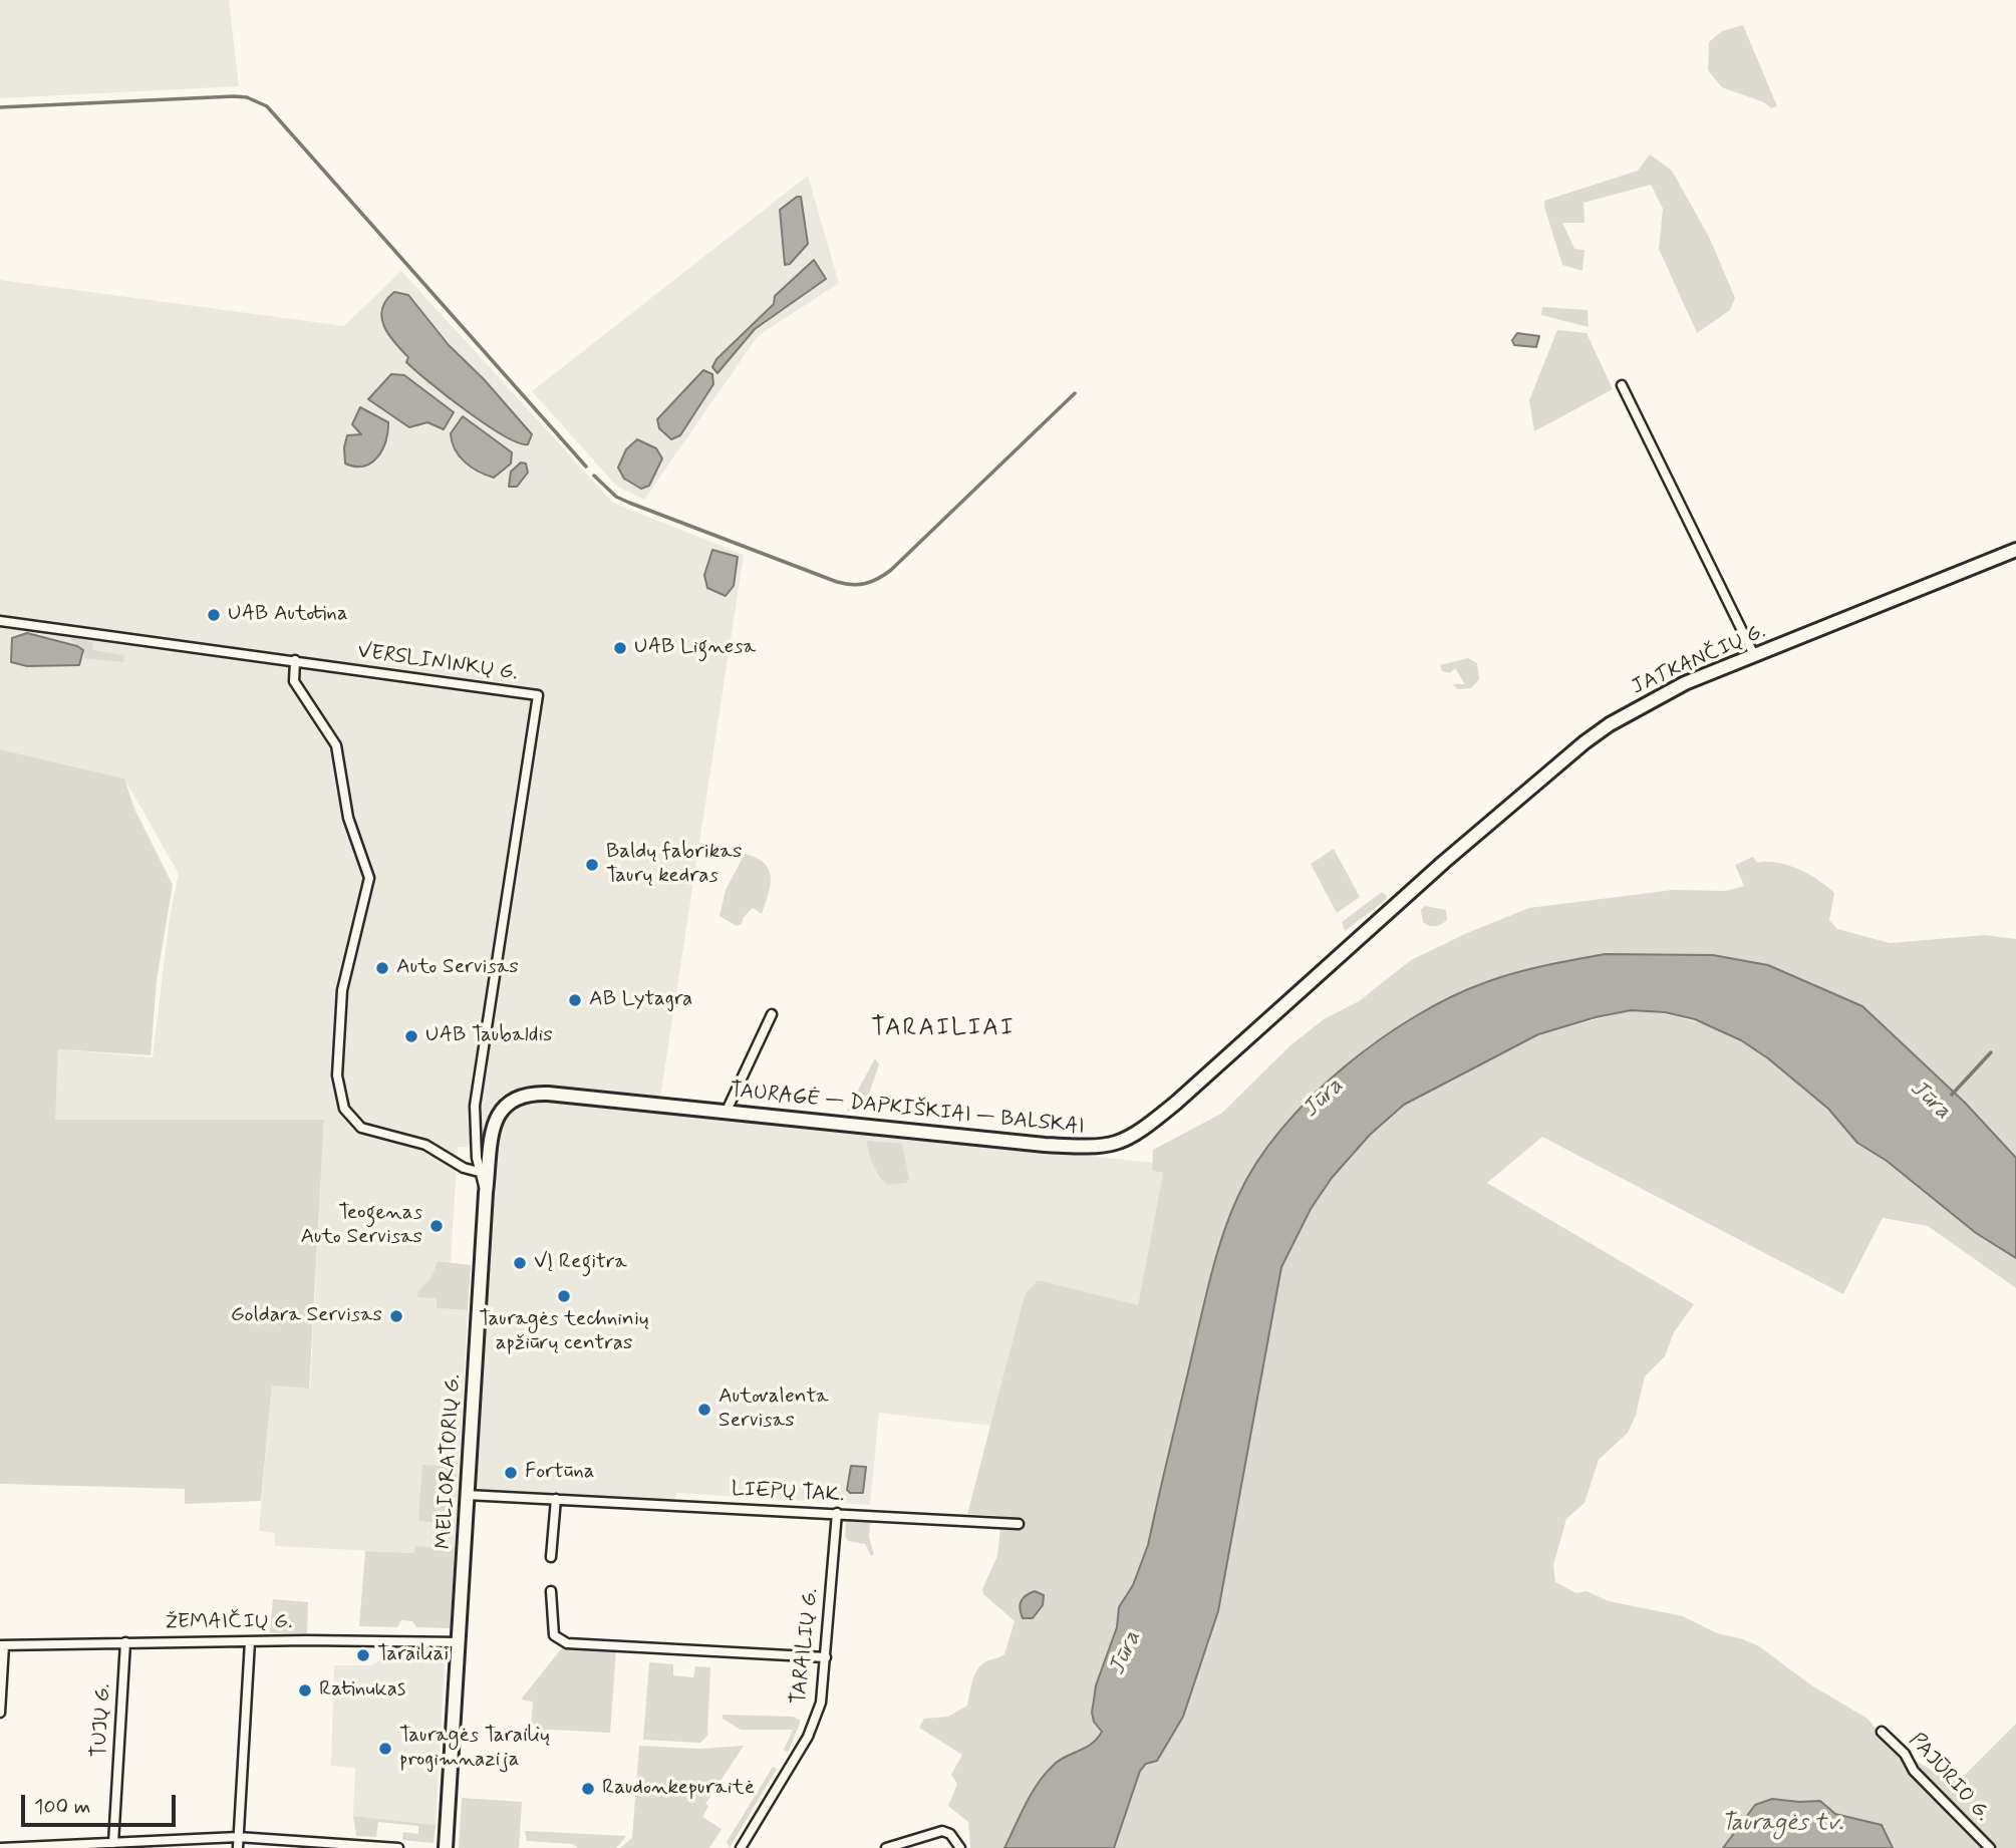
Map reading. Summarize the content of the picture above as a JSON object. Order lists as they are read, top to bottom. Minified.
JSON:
{"streets":{"main road":["JATKANČIŲ G.","TAURAGĖ — DAPKIŠKIAI — BALSKAI","MELIORATORIŲ G."],"street":["VERSLININKŲ G.","LIEPŲ TAK.","ŽEMAIČIŲ G.","TARAILIŲ G.","TUJŲ G.","PAJŪRIO G."]},"crossings":[["JATKANČIŲ G.","TAURAGĖ — DAPKIŠKIAI — BALSKAI"],["VERSLININKŲ G.","MELIORATORIŲ G."],["TAURAGĖ — DAPKIŠKIAI — BALSKAI","MELIORATORIŲ G."],["MELIORATORIŲ G.","LIEPŲ TAK."],["MELIORATORIŲ G.","ŽEMAIČIŲ G."],["LIEPŲ TAK.","TARAILIŲ G."],["ŽEMAIČIŲ G.","TUJŲ G."]],"districts":["TARAILIAI"],"water":["Jūra","Tauragės tv."],"places":["UAB Autotina","UAB Lignesa","Baldų fabrikas Taurų kedras","Auto Servisas","AB Lytagra","UAB Taubaldis","Teogenas Auto Servisas","VĮ Regitra","Tauragės techninių apžiūrų centras","Goldara Servisas","Autovalenta Servisas","Fortūna","Tarailiai","Ratinukas","Tauragės Tarailių progimnazija","Raudonkepuraitė"],"scale_bar":"100 m"}
